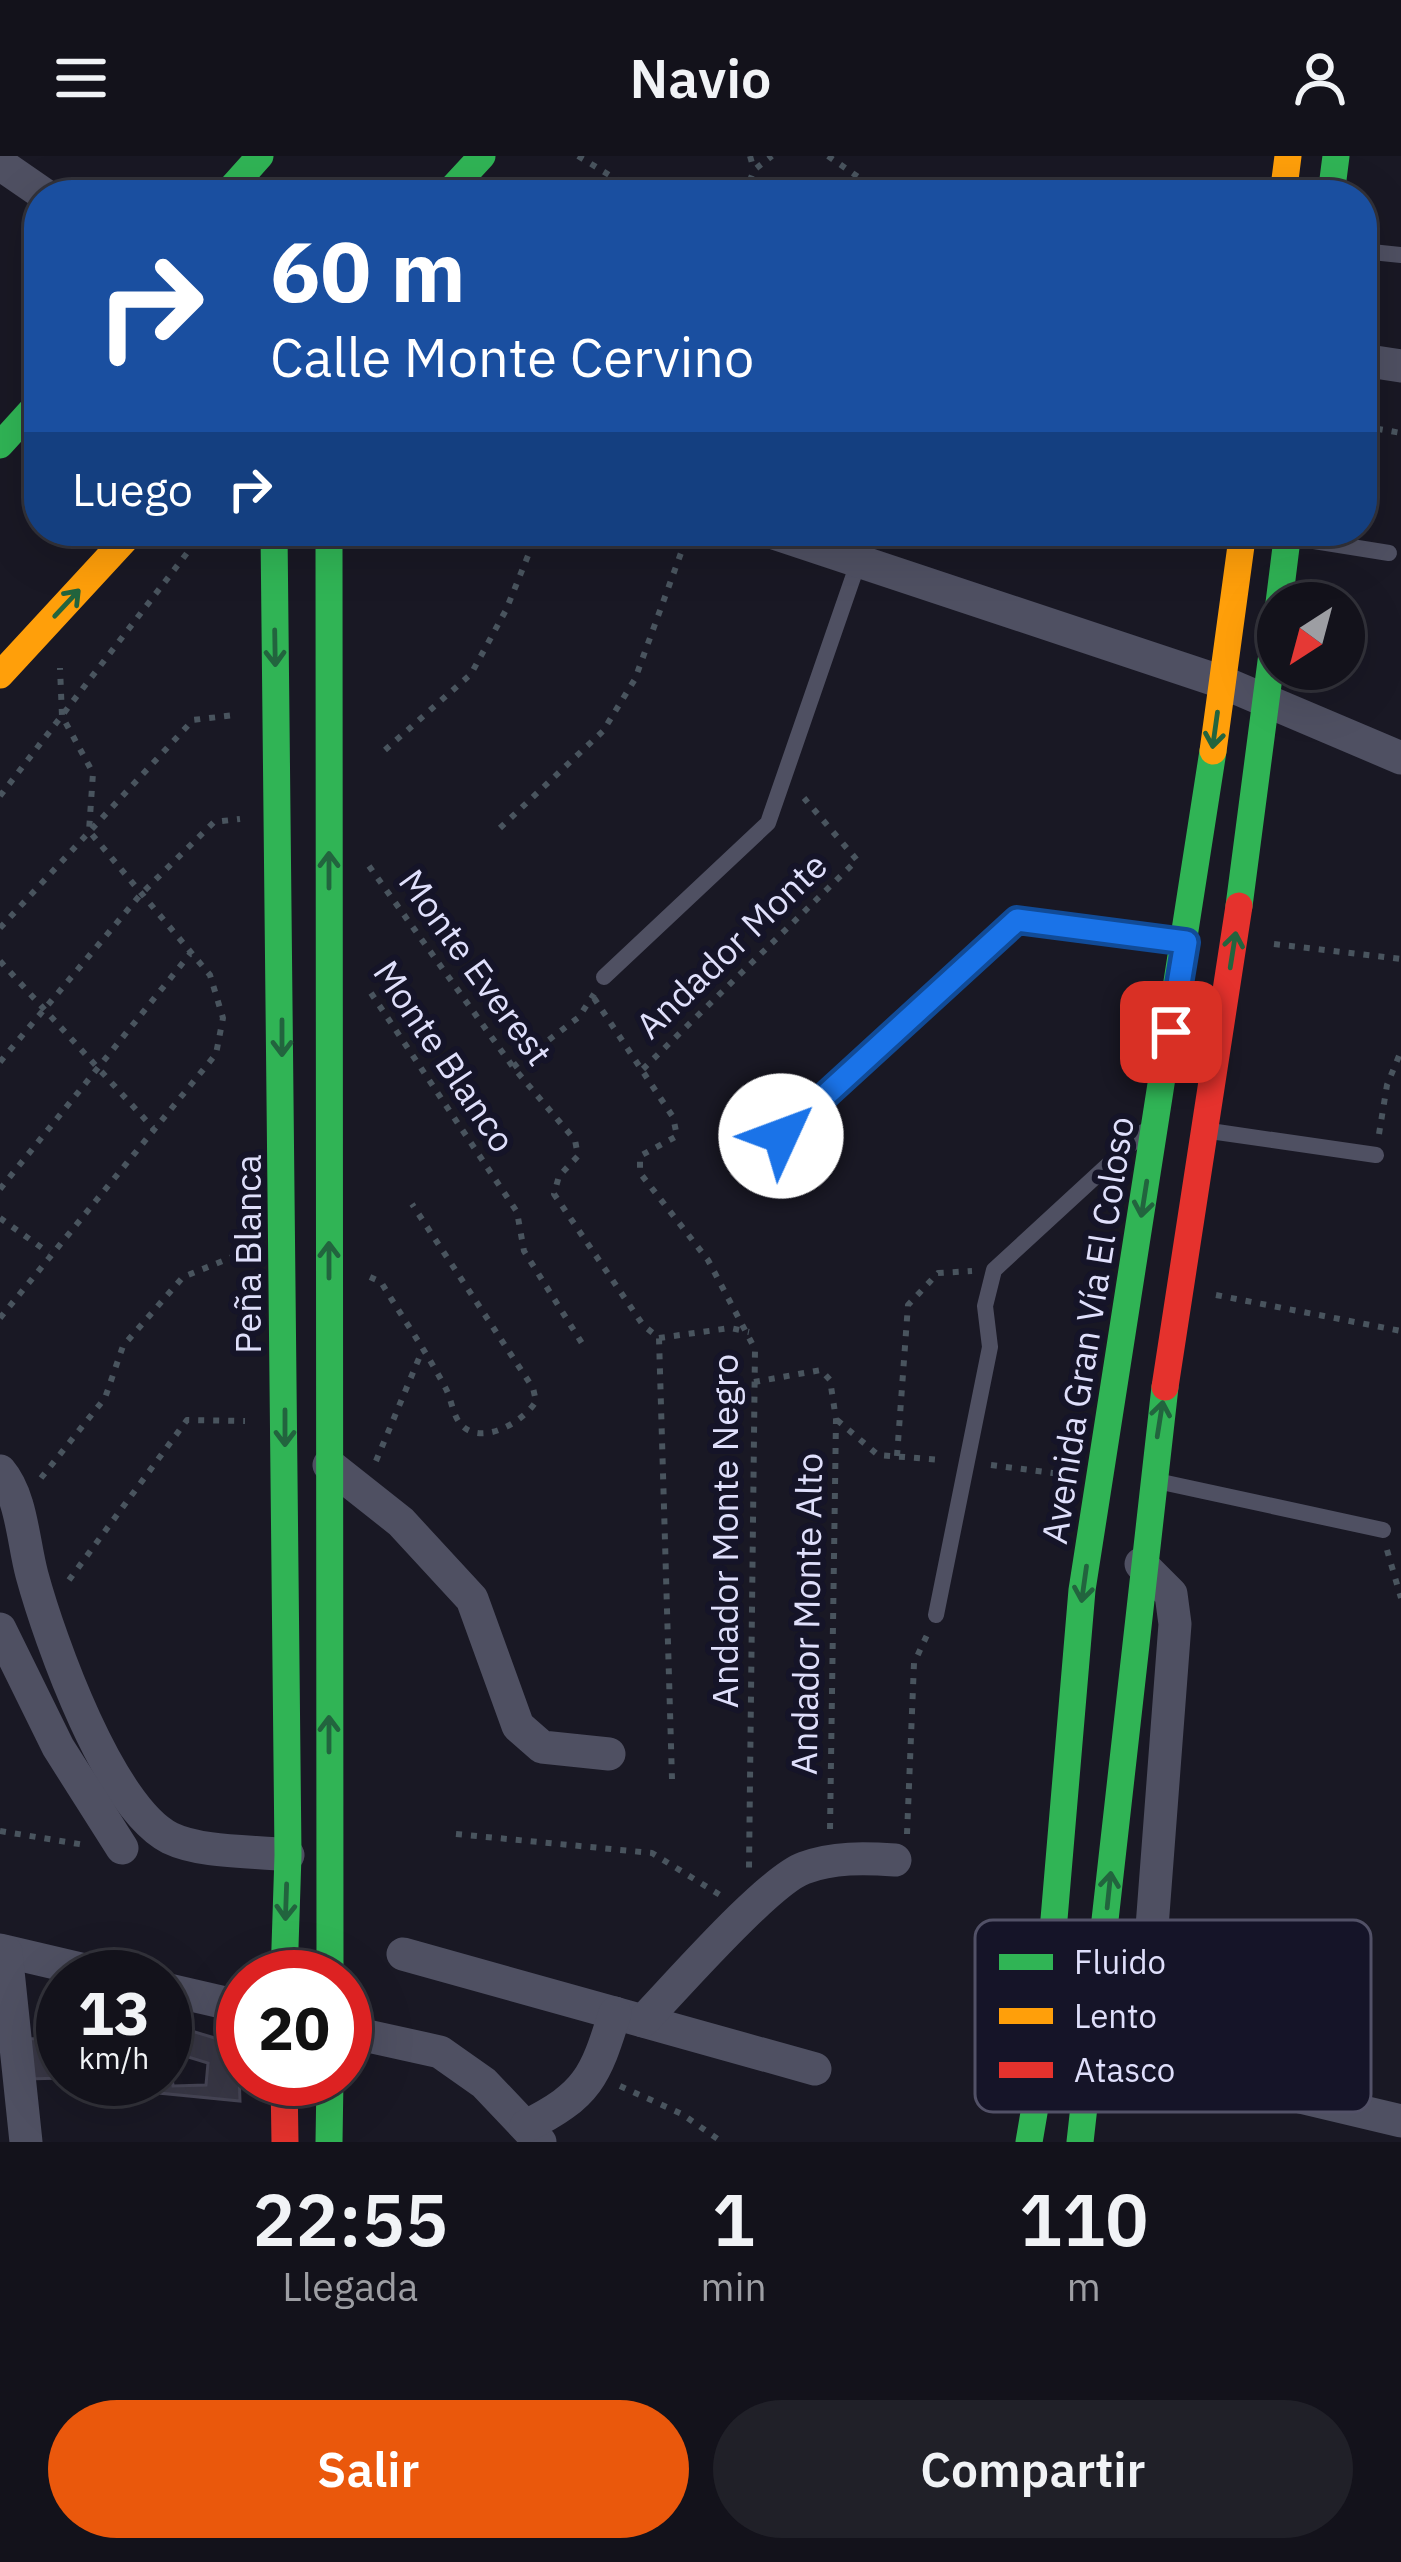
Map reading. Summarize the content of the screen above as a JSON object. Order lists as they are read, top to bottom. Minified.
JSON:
{"streets":{"main road":["Peña Blanca","Avenida Gran Vía El Coloso"],"path":["Andador Monte","Monte Everest","Monte Blanco","Andador Monte Negro","Andador Monte Alto"]},"crossings":[["Andador Monte","Andador Monte Negro"],["Andador Monte Negro","Andador Monte Alto"]],"legend":["Fluido","Lento","Atasco"],"north":"bottom left","page":{"header":"Navio","turn":["60 m","Calle Monte Cervino"],"then":"Luego","speed":"13 km/h","limit":"20","eta":["22:55","Llegada","1","min","110","m"],"buttons":["Salir","Compartir"]}}
